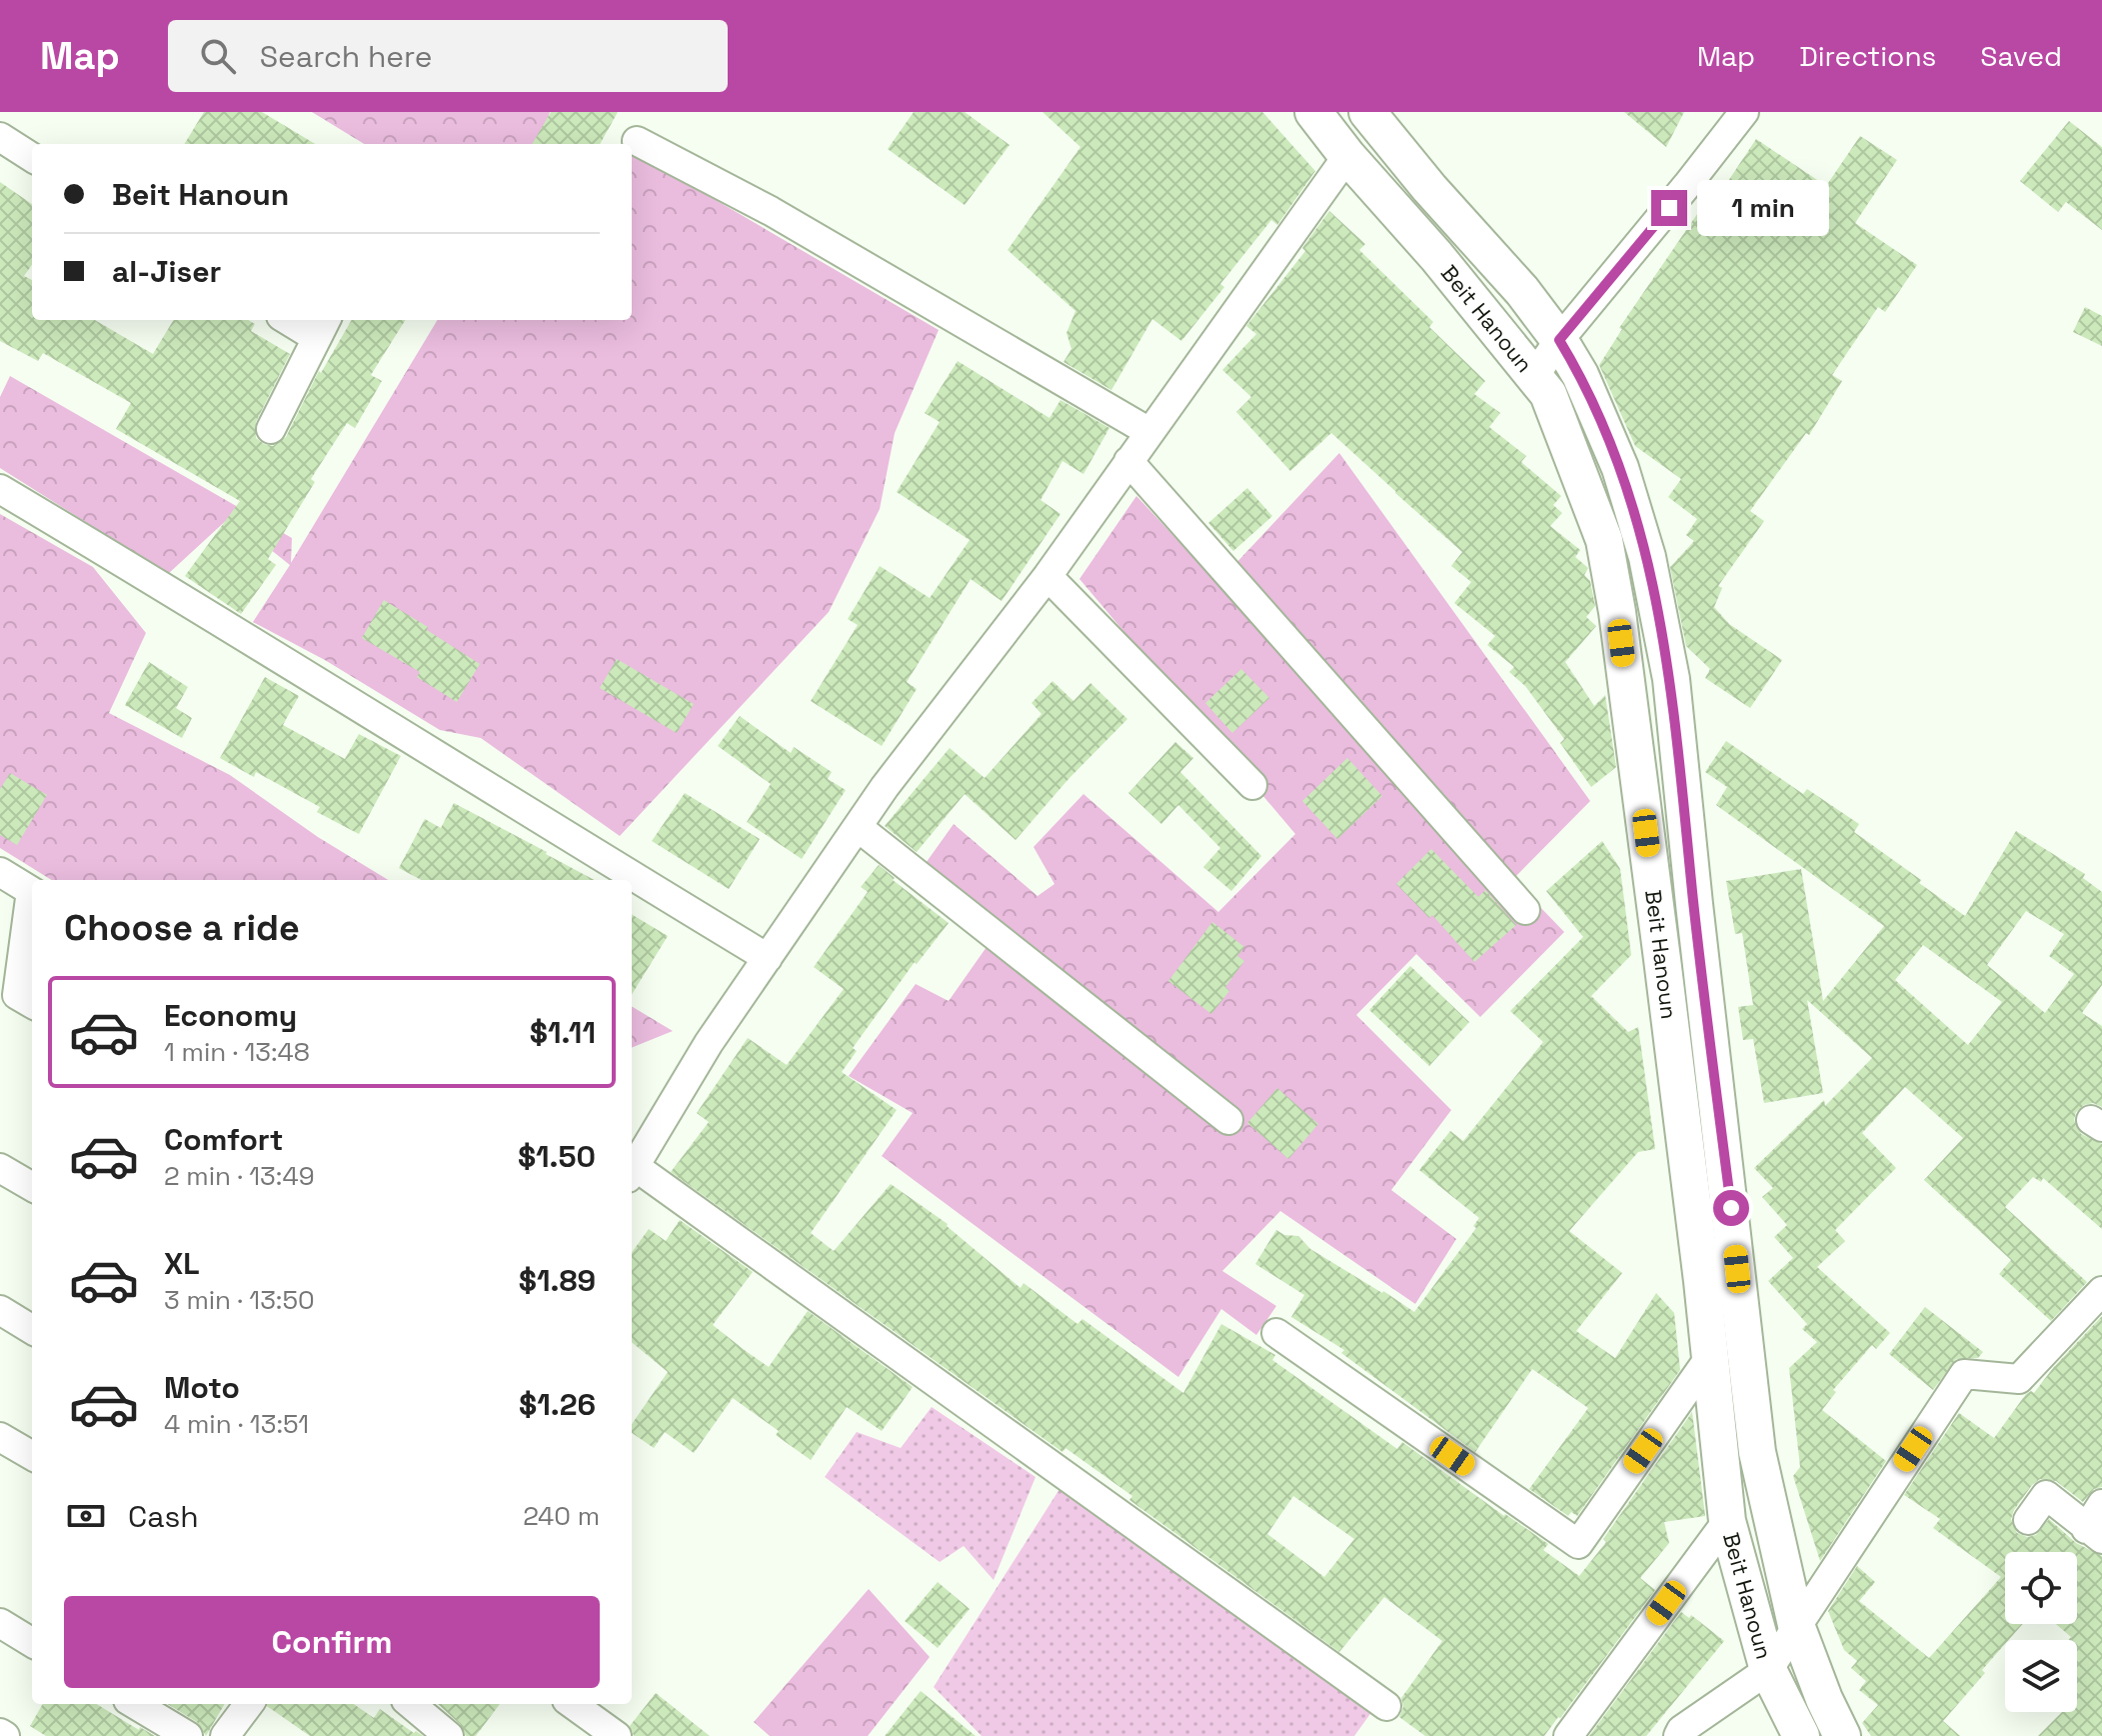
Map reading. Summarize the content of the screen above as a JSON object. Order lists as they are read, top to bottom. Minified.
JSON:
{"streets":{"main road":["Beit Hanoun"]},"page":{"header":"Map","search":"Search here","nav":["Map","Directions","Saved"],"banner":["Beit Hanoun","al-Jiser"],"bubble":"1 min","heading":"Choose a ride","list":[{"name":"Economy","note":"1 min · 13:48","value":"$1.11"},{"name":"Comfort","note":"2 min · 13:49","value":"$1.50"},{"name":"XL","note":"3 min · 13:50","value":"$1.89"},{"name":"Moto","note":"4 min · 13:51","value":"$1.26"}],"pay":["Cash","240 m"],"buttons":"Confirm"}}
